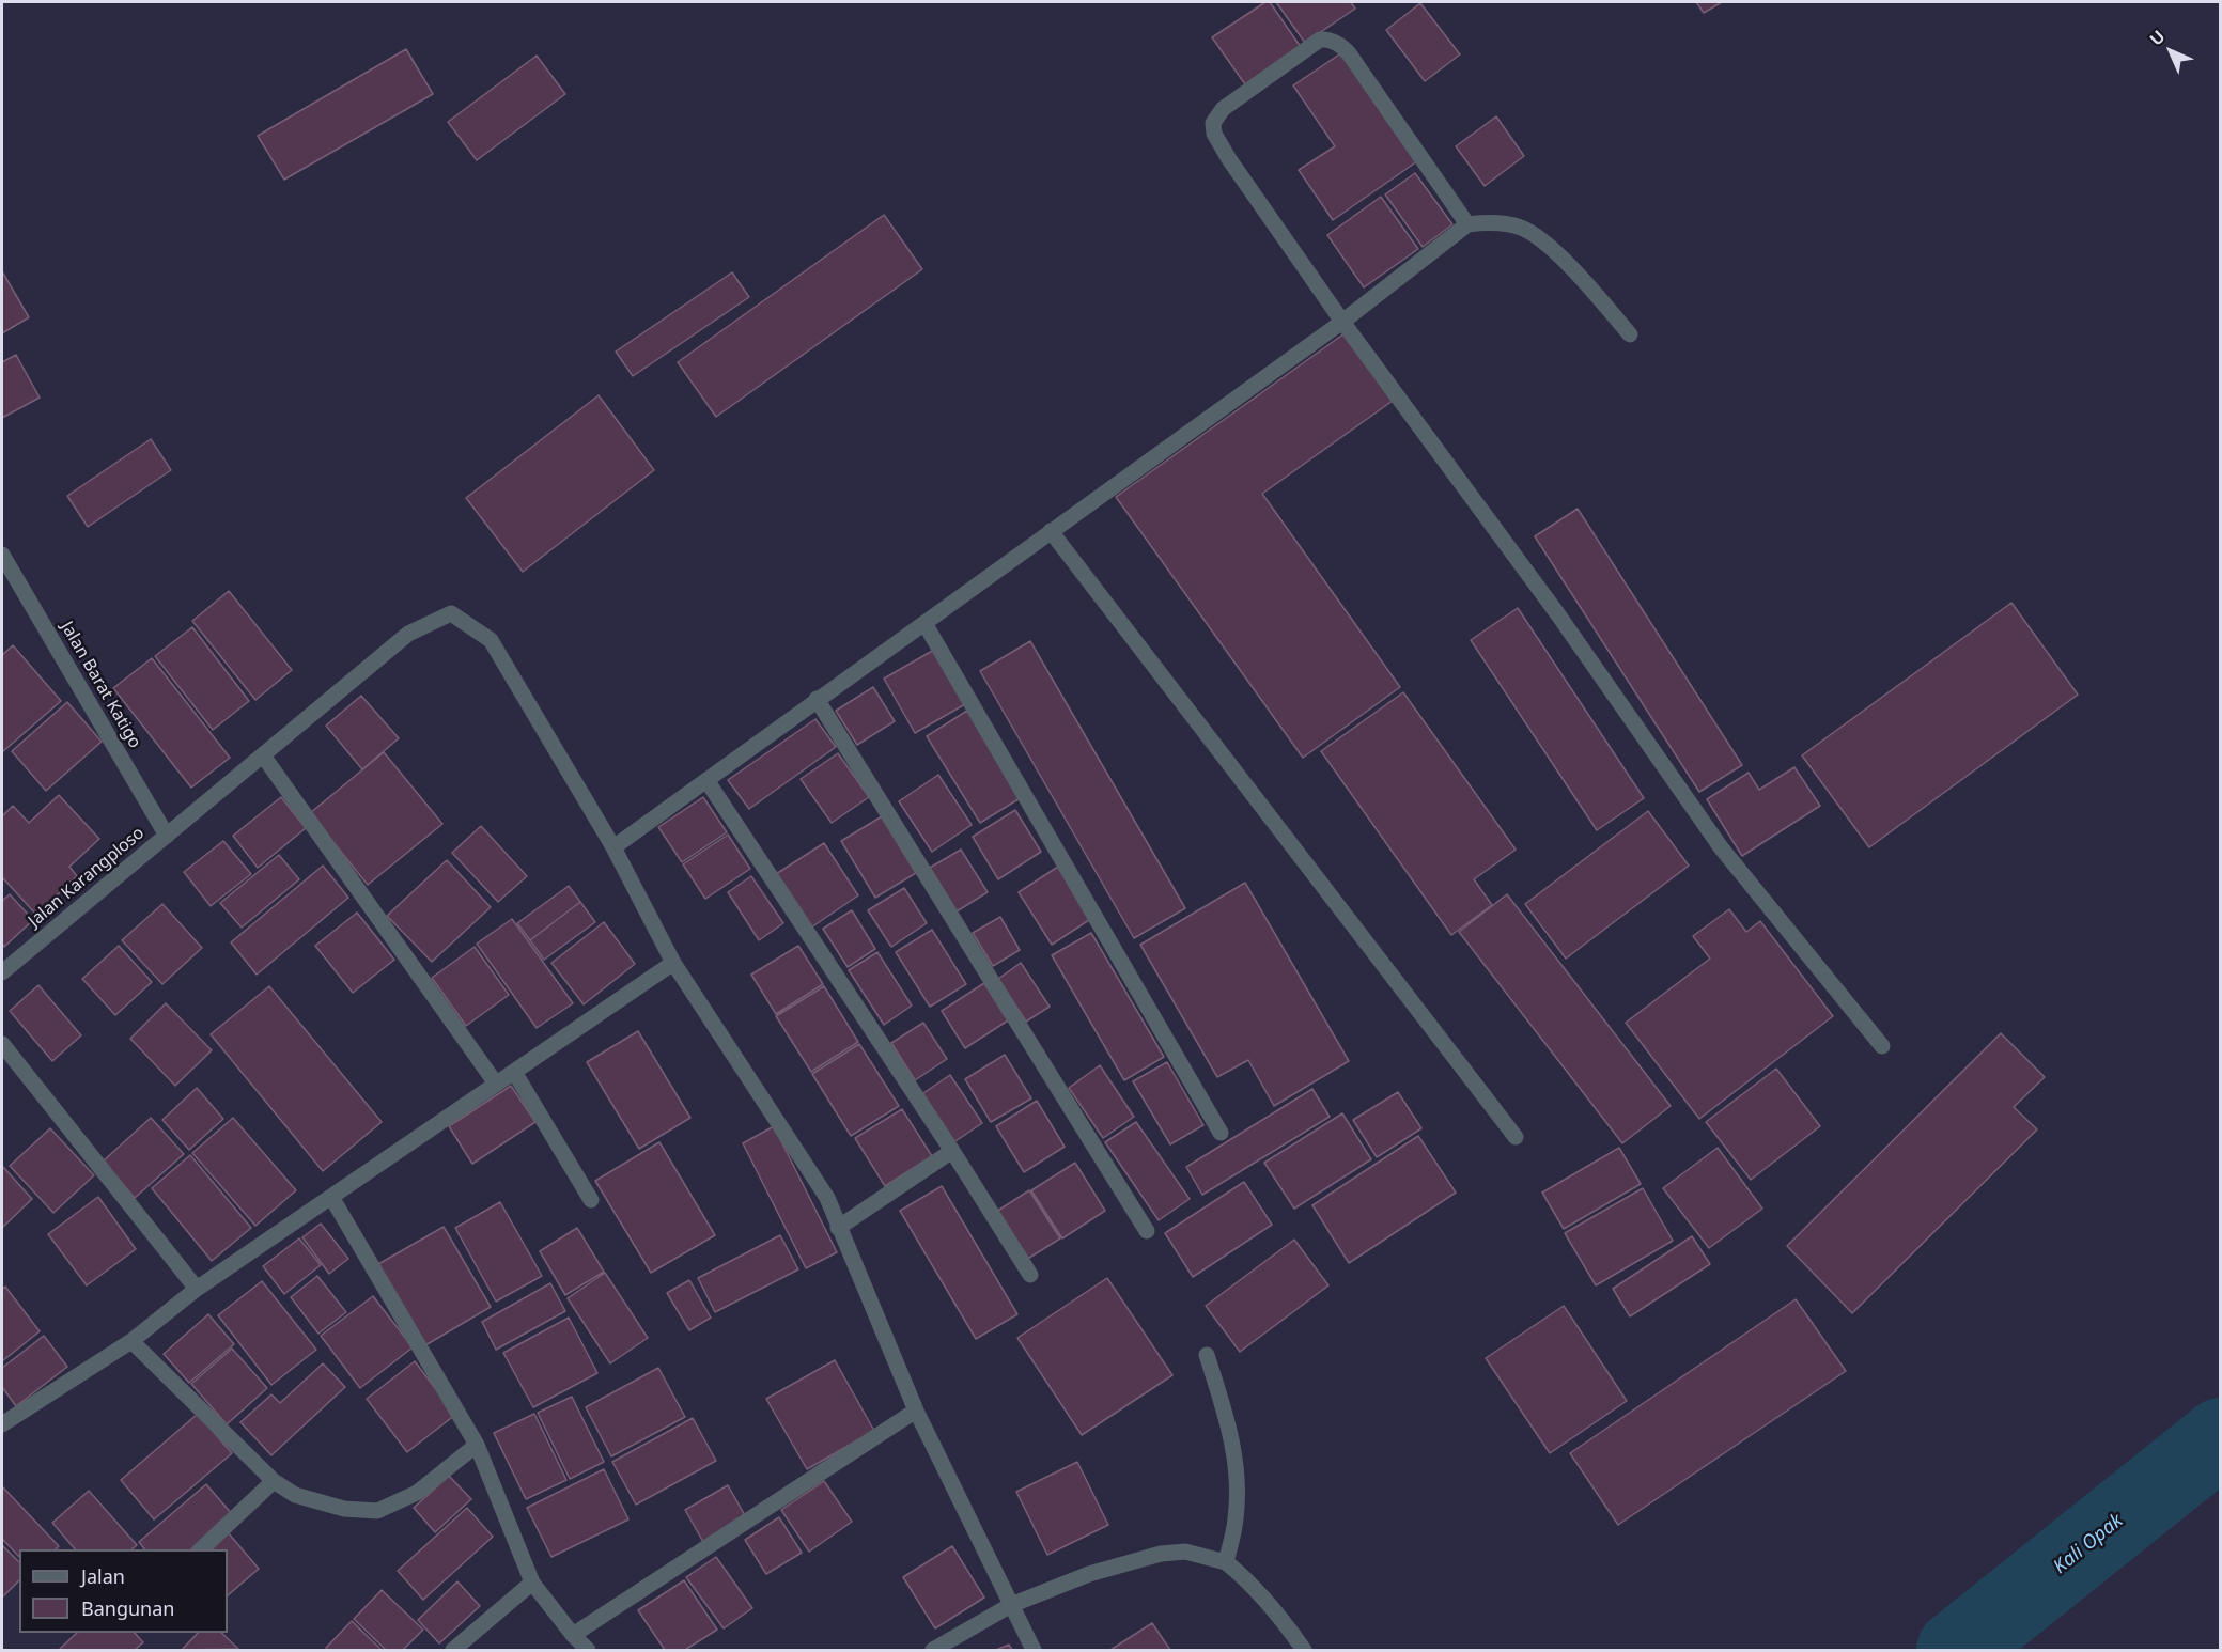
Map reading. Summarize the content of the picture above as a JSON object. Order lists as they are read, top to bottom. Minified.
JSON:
{"streets":{"street":["Jalan Barat Katigo","Jalan Karangploso"]},"crossings":[["Jalan Barat Katigo","Jalan Karangploso"]],"water":["Kali Opak"],"legend":["Jalan","Bangunan"],"north":"top left"}
